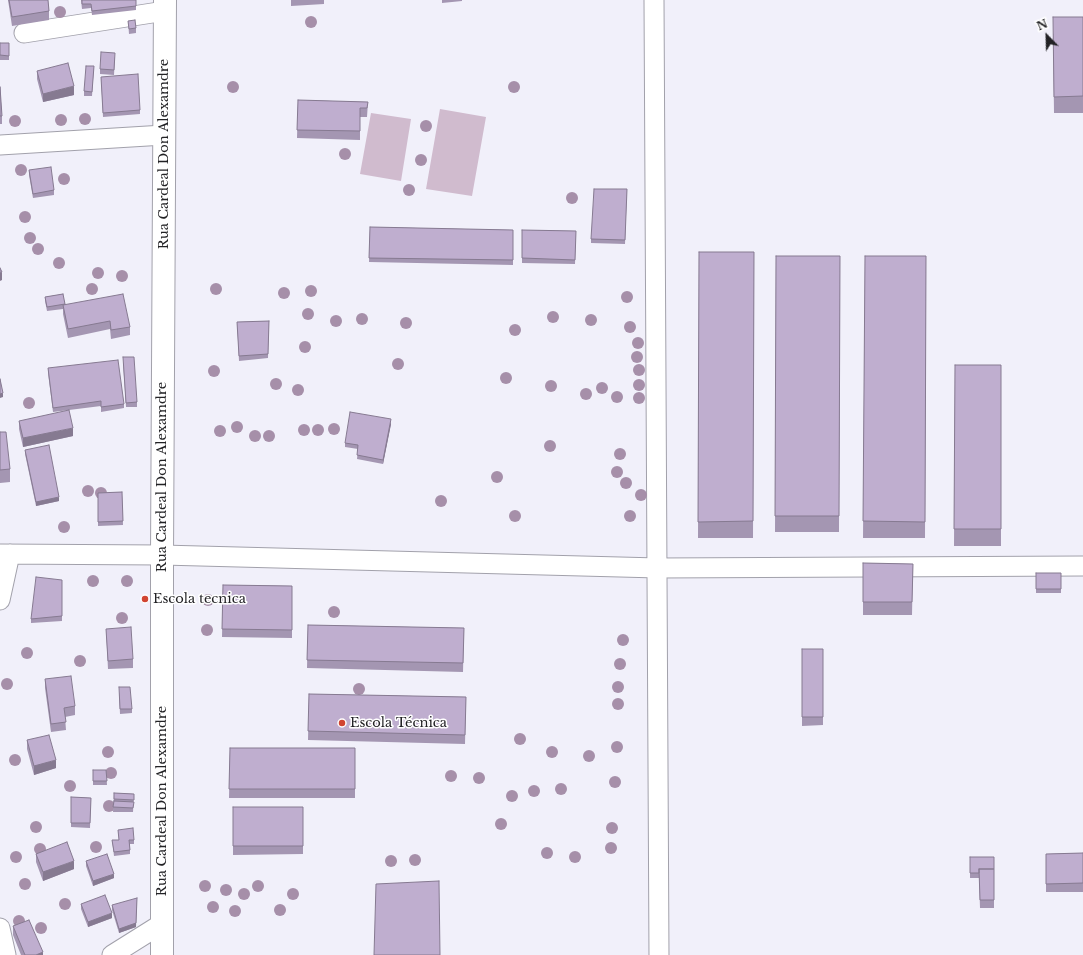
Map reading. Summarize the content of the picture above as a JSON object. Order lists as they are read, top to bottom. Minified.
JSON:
{"streets":{"main road":["Rua Cardeal Don Alexamdre"]},"places":["Escola tecnica","Escola Técnica"],"north":"top left"}
